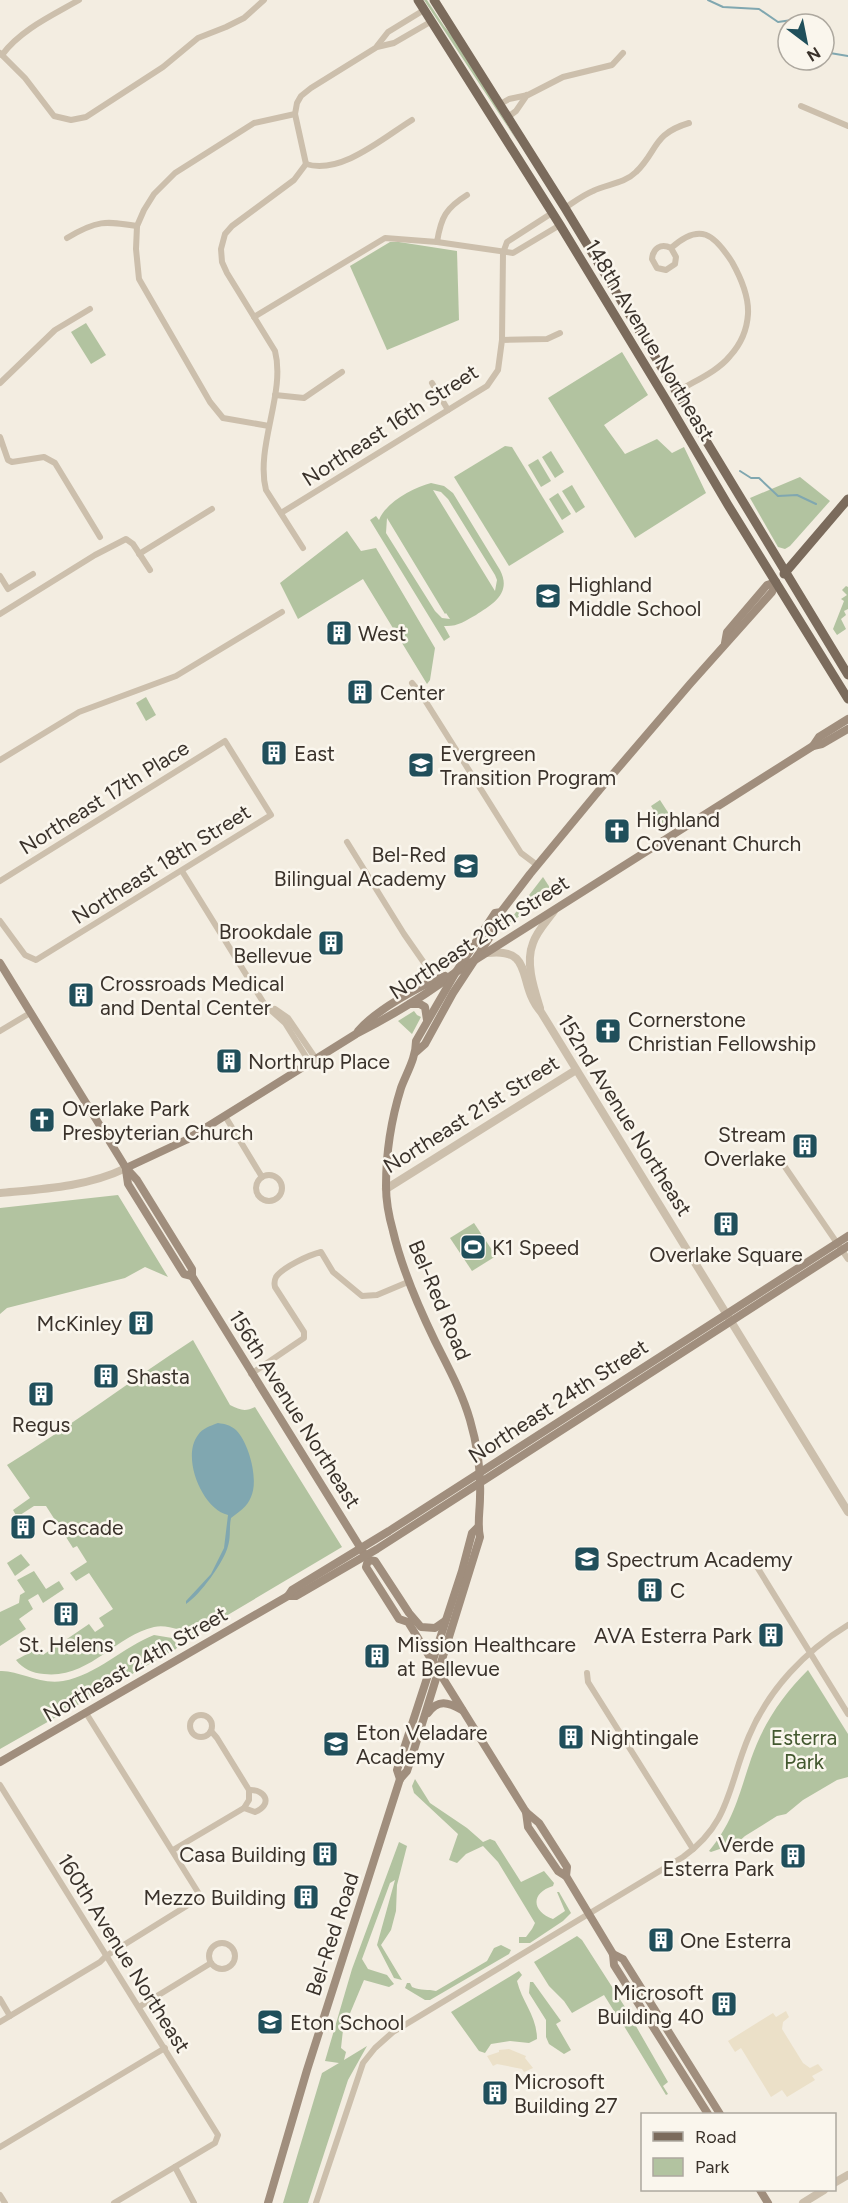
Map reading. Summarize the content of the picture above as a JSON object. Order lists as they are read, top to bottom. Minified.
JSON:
{"streets":{"main road":["148th Avenue Northeast","Northeast 20th Street","Bel-Red Road","Northeast 24th Street","156th Avenue Northeast"],"street":["Northeast 16th Street","Northeast 17th Place","Northeast 18th Street","Northeast 21st Street","152nd Avenue Northeast","160th Avenue Northeast"]},"crossings":[["148th Avenue Northeast","Bel-Red Road"],["Northeast 17th Place","Northeast 18th Street"],["Northeast 20th Street","Bel-Red Road"],["Northeast 20th Street","156th Avenue Northeast"],["Northeast 21st Street","152nd Avenue Northeast"],["Northeast 21st Street","Bel-Red Road"],["152nd Avenue Northeast","Northeast 24th Street"],["Bel-Red Road","Northeast 24th Street"],["Bel-Red Road","156th Avenue Northeast"],["Northeast 24th Street","156th Avenue Northeast"]],"parks":["Esterra Park"],"places":{"school or university":["Highland Middle School","Evergreen Transition Program","Bel-Red Bilingual Academy","Spectrum Academy","Eton Veladare Academy","Eton School"],"building":["West","Center","East","Brookdale Bellevue","Crossroads Medical and Dental Center","Northrup Place","Stream Overlake","Overlake Square","McKinley","Shasta","Regus","Cascade","C","St. Helens","AVA Esterra Park","Mission Healthcare at Bellevue","Nightingale","Casa Building","Verde Esterra Park","Mezzo Building","One Esterra","Microsoft Building 40","Microsoft Building 27"],"church":["Highland Covenant Church","Cornerstone Christian Fellowship","Overlake Park Presbyterian Church"],"sports":["K1 Speed"]},"legend":["Road","Park"],"north":"bottom right"}
